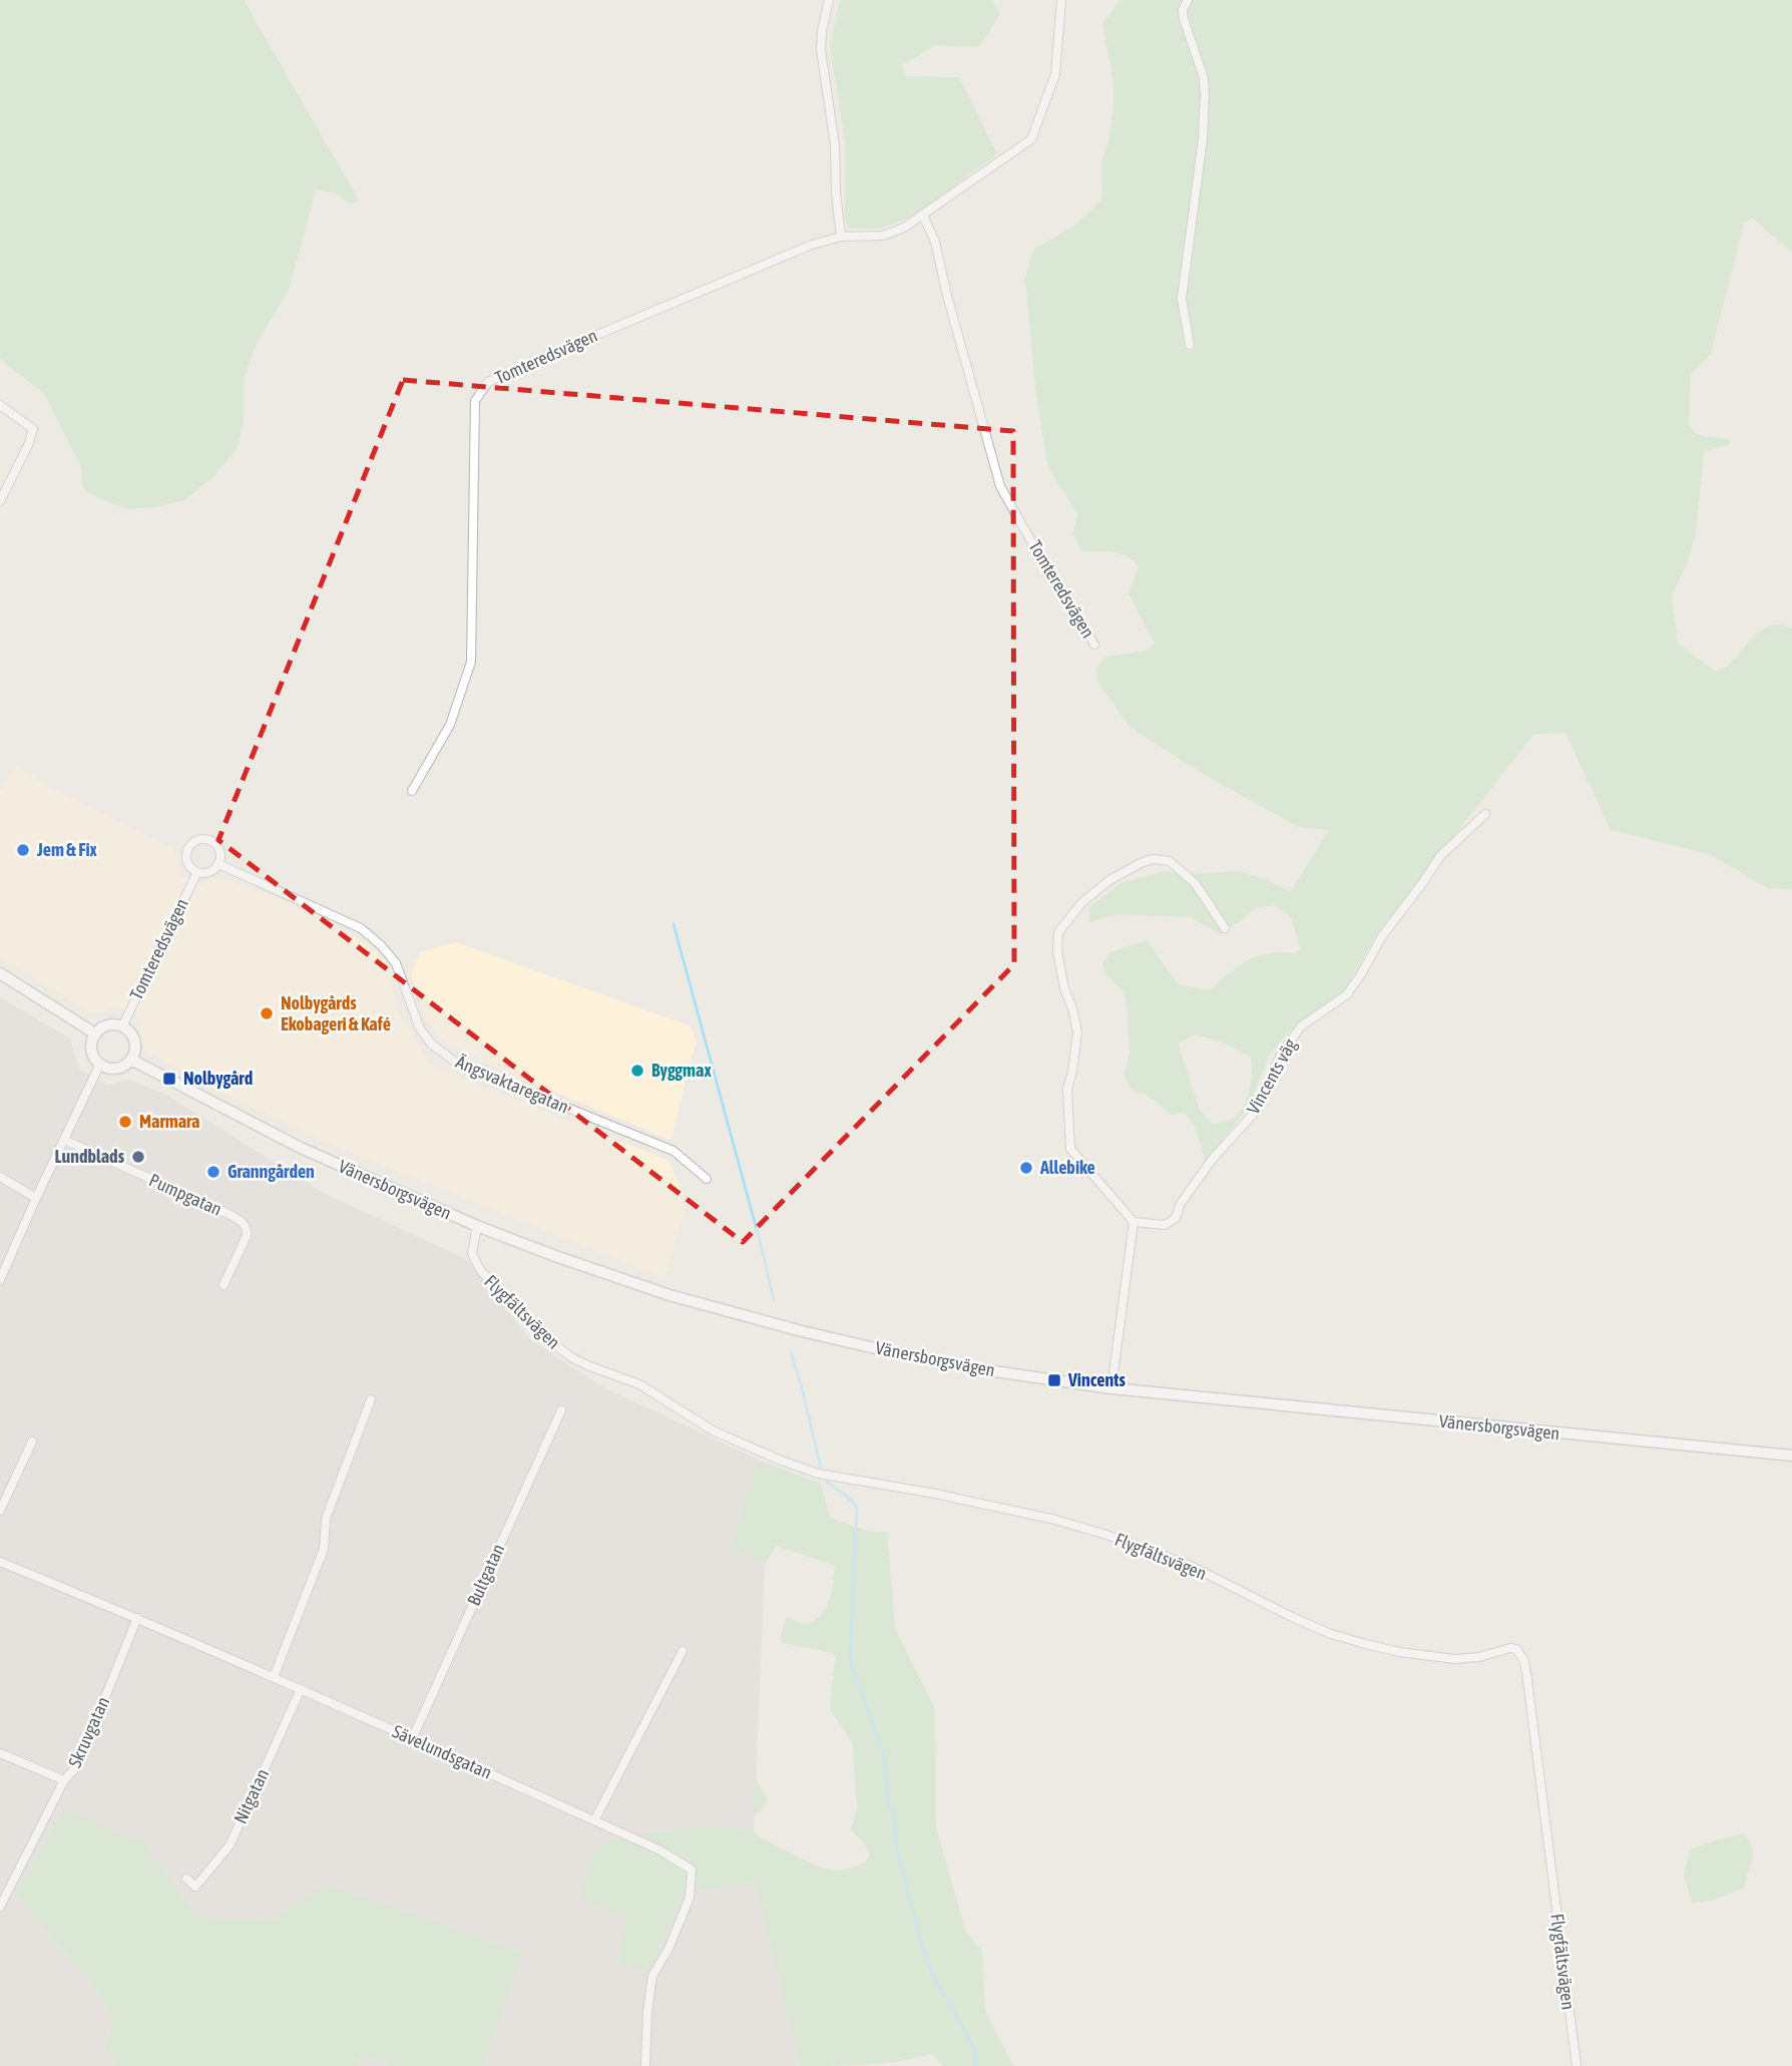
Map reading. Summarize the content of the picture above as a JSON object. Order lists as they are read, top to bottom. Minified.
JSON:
{"streets":{"main road":["Vänersborgsvägen"],"street":["Tomteredsvägen","Vincents väg","Ängsvaktaregatan","Pumpgatan","Flygfältsvägen","Bultgatan","Skruvgatan","Sävelundsgatan","Nitgatan"]},"crossings":[["Tomteredsvägen","Ängsvaktaregatan"],["Tomteredsvägen","Vänersborgsvägen"],["Vänersborgsvägen","Flygfältsvägen"],["Bultgatan","Sävelundsgatan"],["Skruvgatan","Sävelundsgatan"],["Sävelundsgatan","Nitgatan"]],"places":{"other":["Jem & Fix","Nolbygårds Ekobageri & Kafé","Byggmax","Marmara","Lundblads","Allebike","Granngården"],"transit":["Nolbygård","Vincents"]}}
